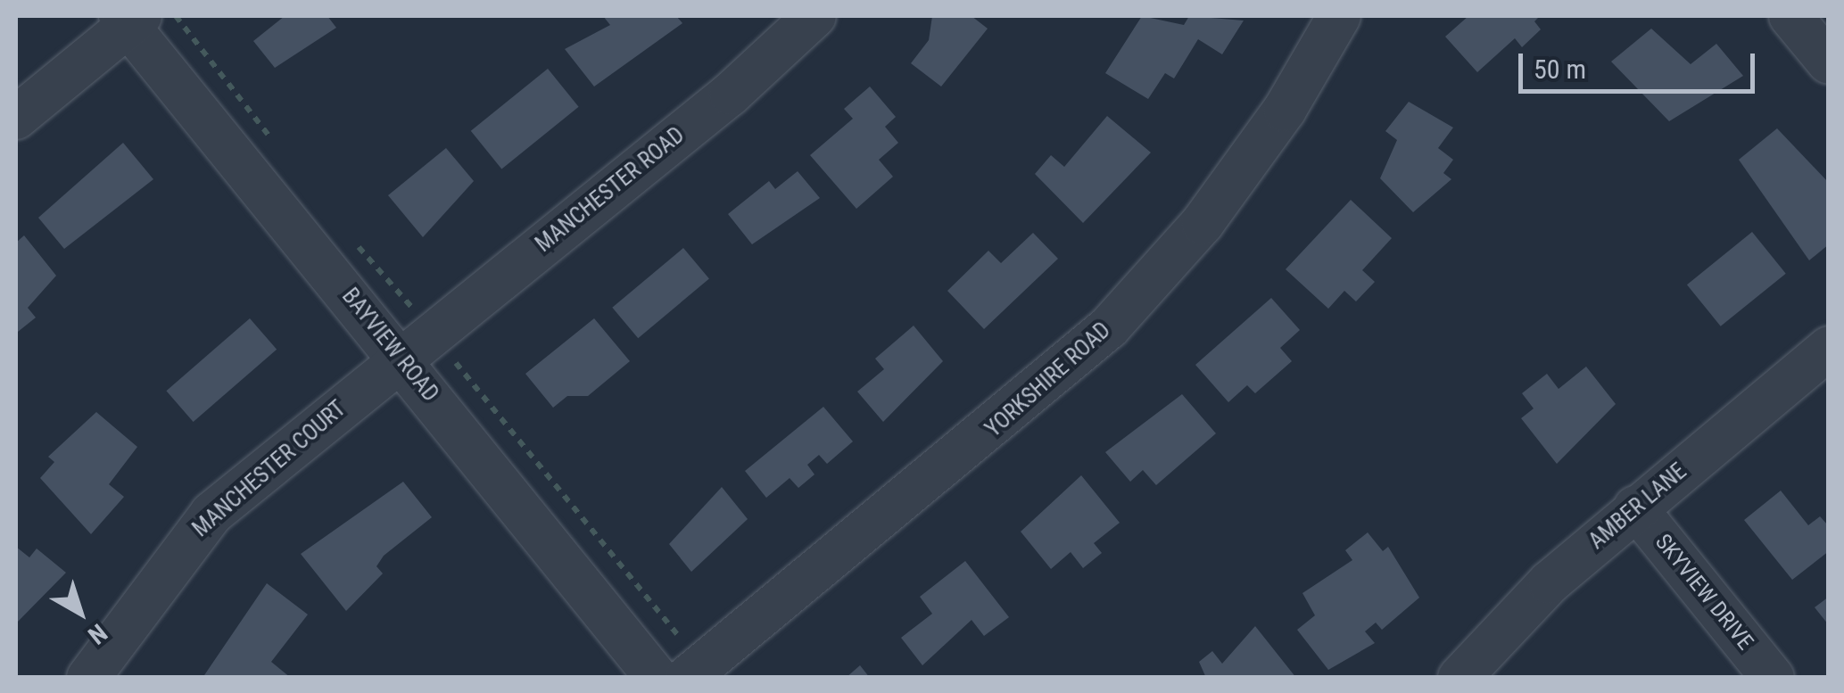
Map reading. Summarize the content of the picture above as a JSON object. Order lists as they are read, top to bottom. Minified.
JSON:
{"streets":{"street":["MANCHESTER ROAD","BAYVIEW ROAD","YORKSHIRE ROAD","MANCHESTER COURT","AMBER LANE","SKYVIEW DRIVE"]},"crossings":[["MANCHESTER ROAD","BAYVIEW ROAD"],["MANCHESTER ROAD","MANCHESTER COURT"],["BAYVIEW ROAD","MANCHESTER COURT"],["AMBER LANE","SKYVIEW DRIVE"]],"scale_bar":"50 m","north":"bottom right"}
